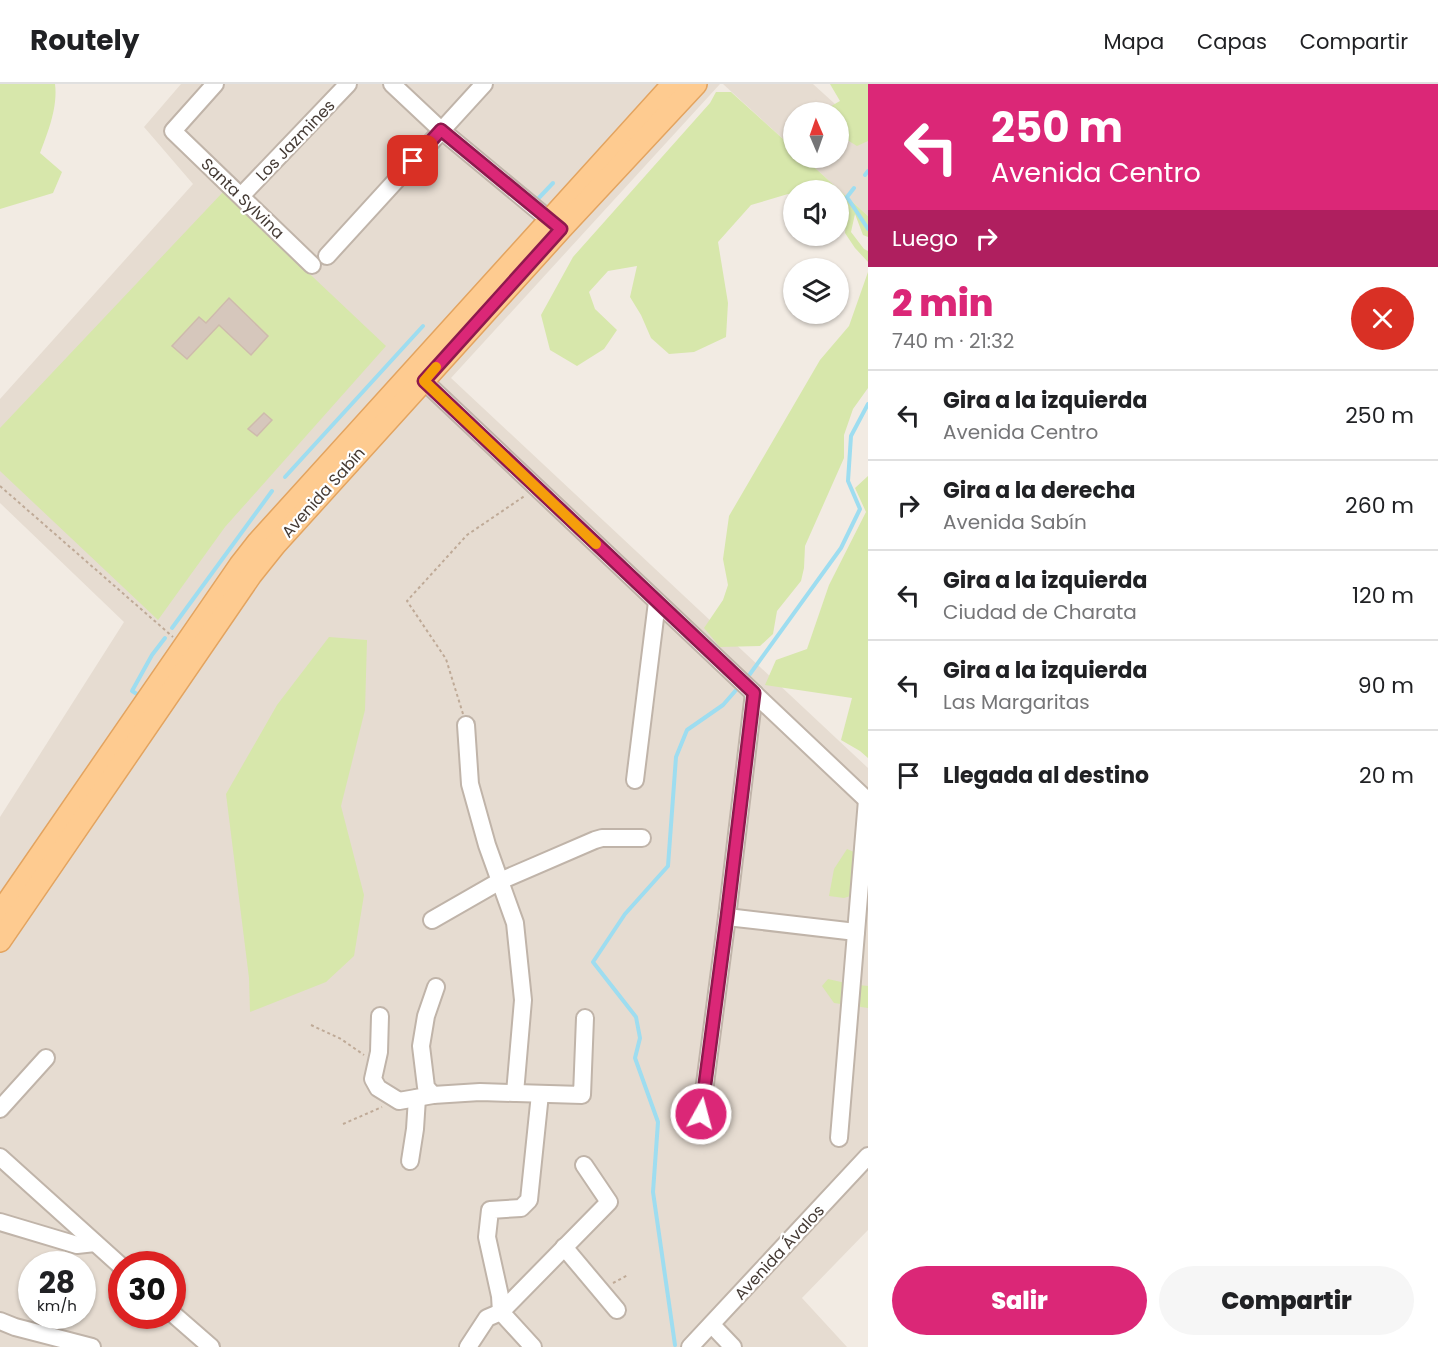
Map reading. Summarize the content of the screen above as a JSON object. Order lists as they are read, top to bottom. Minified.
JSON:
{"streets":{"main road":["Avenida Sabín"],"street":["Los Jazmines","Santa Sylvina","Avenida Ávalos"]},"crossings":[["Los Jazmines","Santa Sylvina"]],"north":"top","page":{"header":"Routely","nav":["Mapa","Capas","Compartir"],"turn":["250 m","Avenida Centro"],"then":"Luego","heading":["2 min","740 m · 21:32"],"list":[{"name":"Gira a la izquierda","note":"Avenida Centro","value":"250 m"},{"name":"Gira a la derecha","note":"Avenida Sabín","value":"260 m"},{"name":"Gira a la izquierda","note":"Ciudad de Charata","value":"120 m"},{"name":"Gira a la izquierda","note":"Las Margaritas","value":"90 m"},{"name":"Llegada al destino","value":"20 m"}],"speed":"28 km/h","limit":"30","buttons":["Salir","Compartir"]}}
